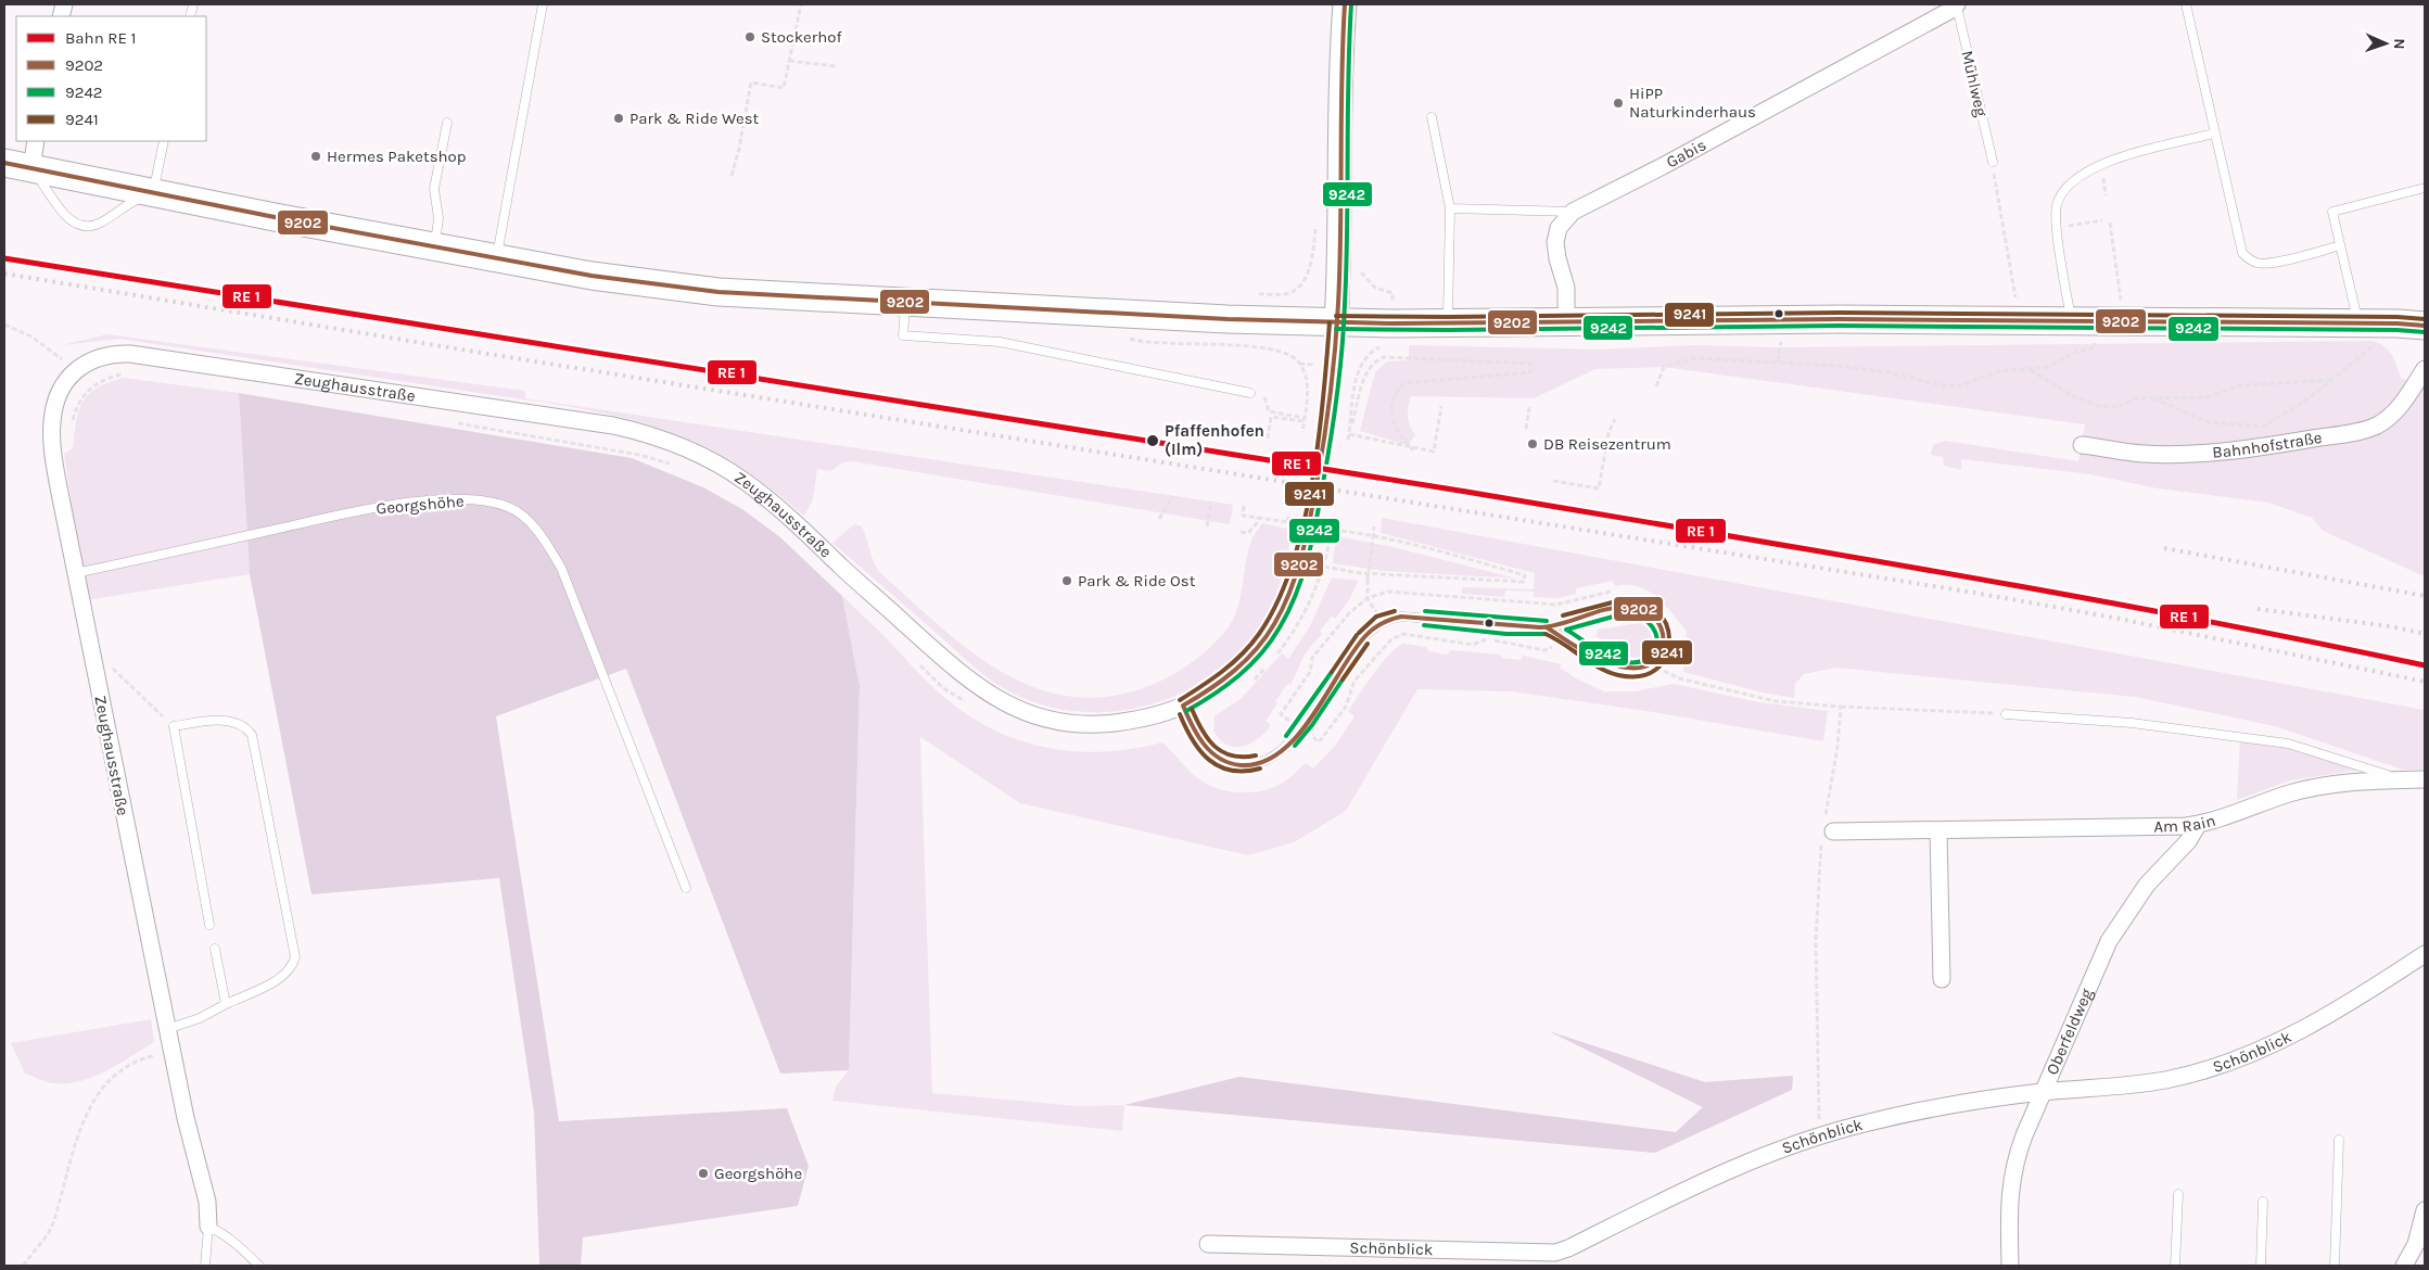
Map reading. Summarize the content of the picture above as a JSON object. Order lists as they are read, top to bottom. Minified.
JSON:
{"streets":{"street":["Gabis","Zeughausstraße","Bahnhofstraße","Am Rain","Oberfeldweg","Schönblick"],"lane":["Mühlweg","Georgshöhe"]},"crossings":[["Mühlweg","Gabis"],["Zeughausstraße","Georgshöhe"],["Am Rain","Oberfeldweg"],["Oberfeldweg","Schönblick"]],"places":["Stockerhof","HiPP Naturkinderhaus","Park & Ride West","Hermes Paketshop","Pfaffenhofen (Ilm)","DB Reisezentrum","Park & Ride Ost","Georgshöhe"],"lines":["transit line 9202","transit line 9242","transit line 9241"],"legend":["Bahn RE 1","9202","9242","9241"],"north":"right"}
